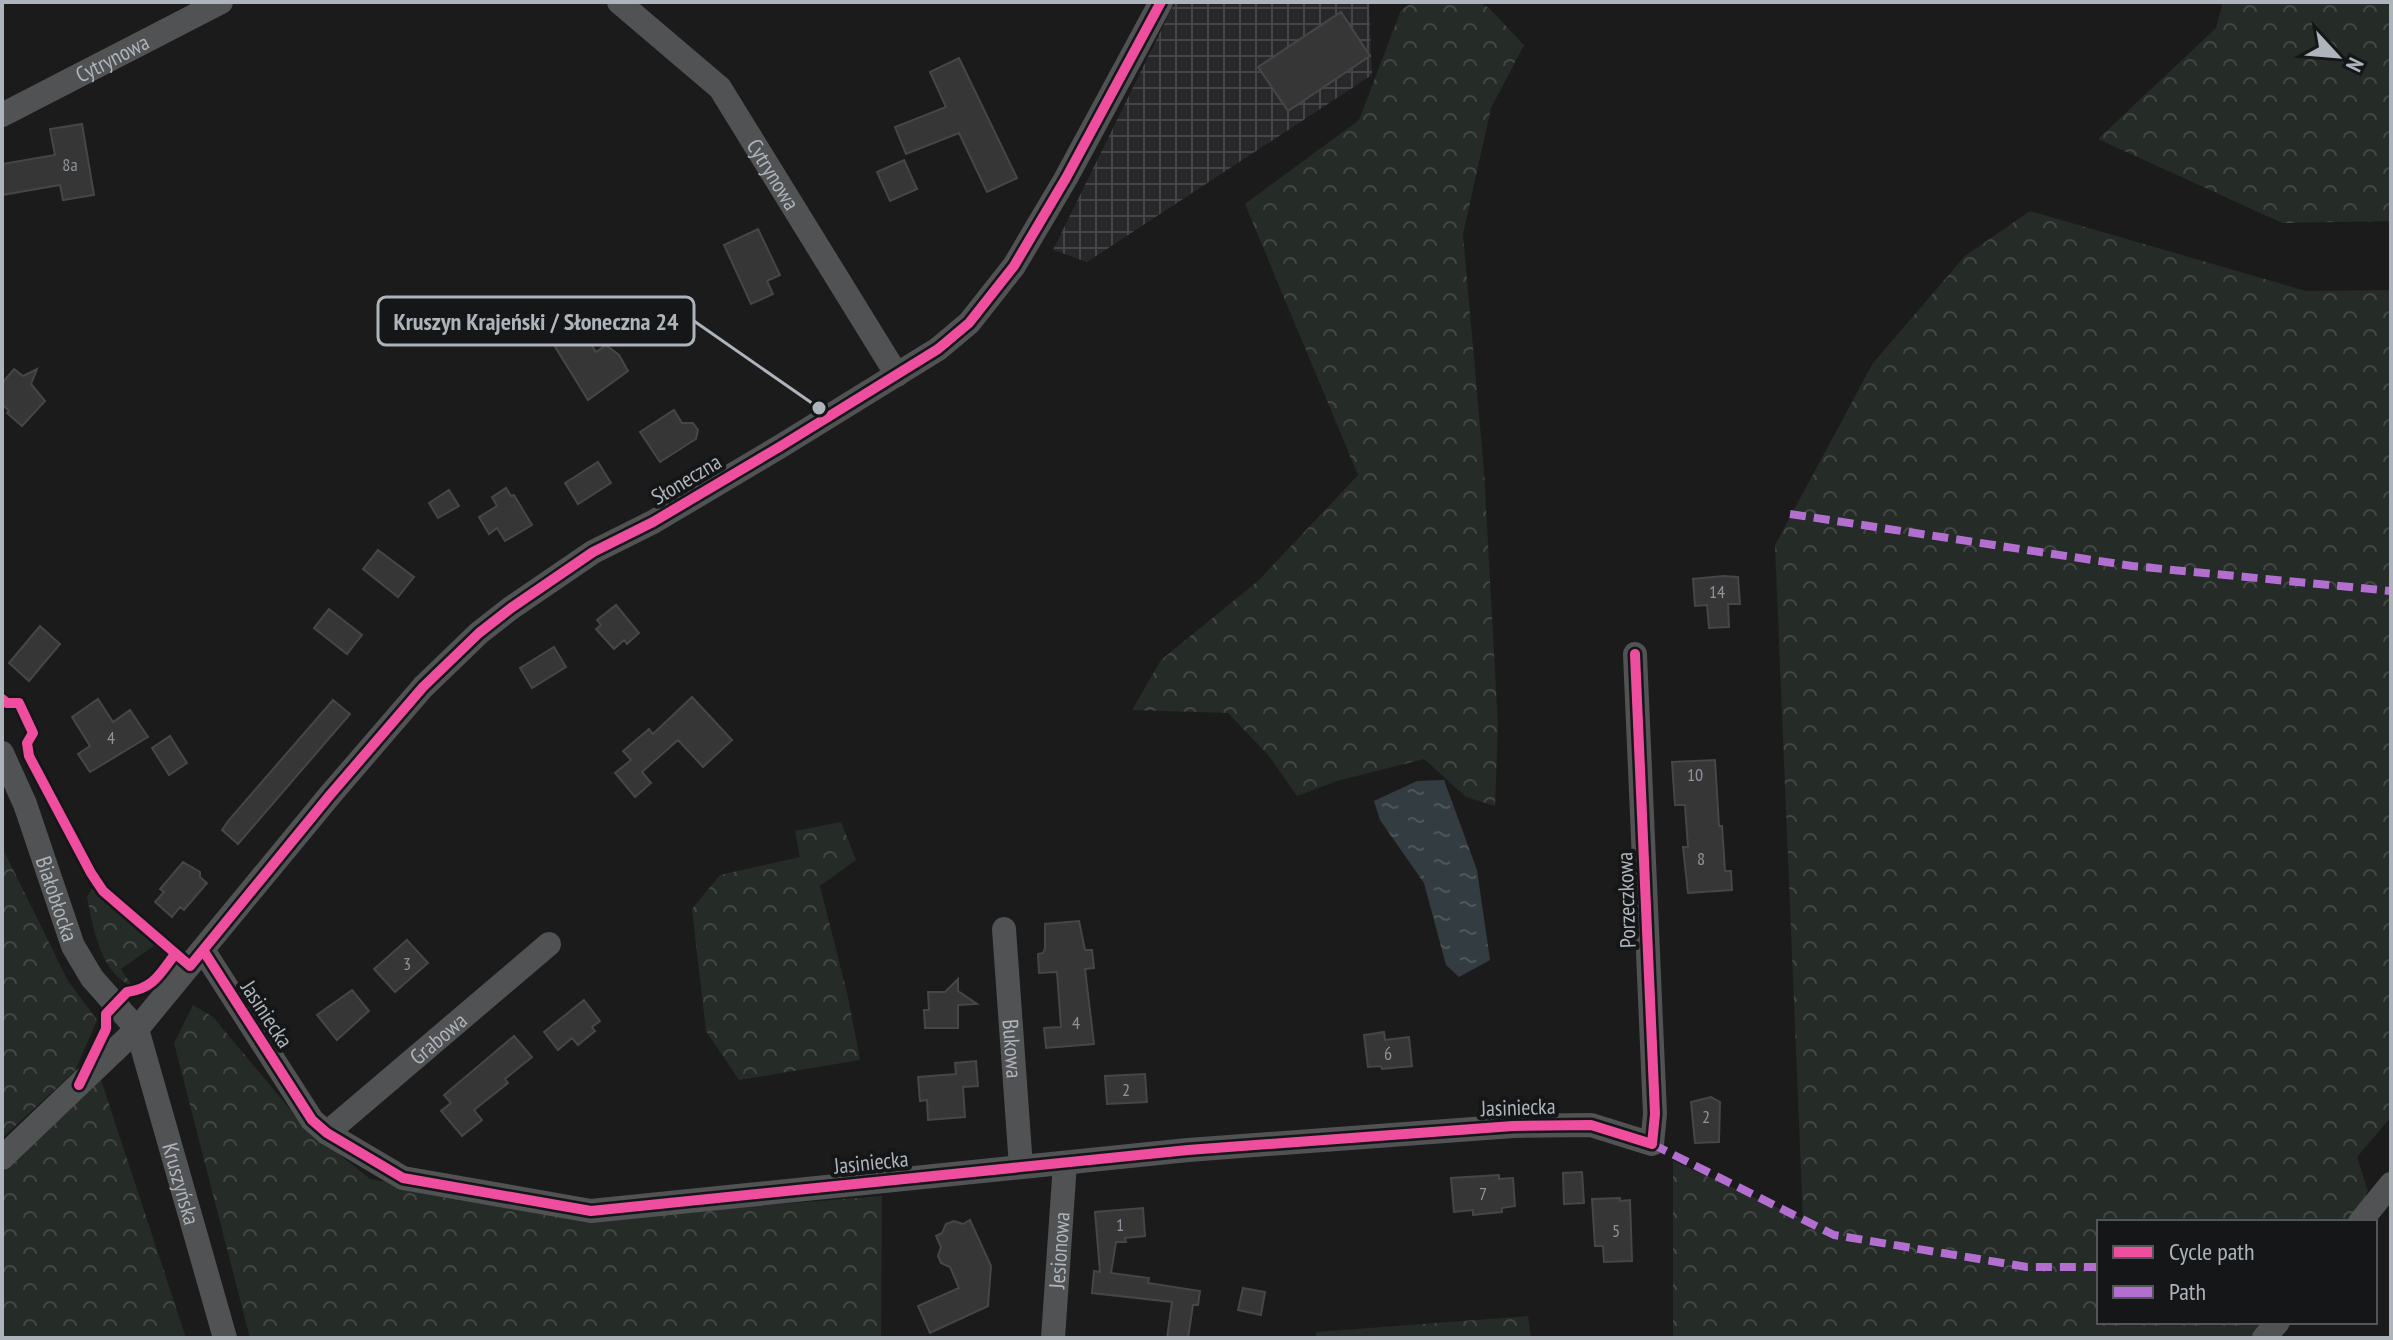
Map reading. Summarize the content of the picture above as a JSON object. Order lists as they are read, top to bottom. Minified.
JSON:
{"streets":{"street":["Cytrynowa","Słoneczna","Białobłocka","Porzeczkowa","Jasiniecka","Grabowa","Bukowa","Kruszyńska","Jesionowa"]},"crossings":[["Cytrynowa","Słoneczna"],["Słoneczna","Białobłocka"],["Słoneczna","Jasiniecka"],["Słoneczna","Kruszyńska"],["Białobłocka","Kruszyńska"],["Porzeczkowa","Jasiniecka"],["Jasiniecka","Grabowa"],["Jasiniecka","Bukowa"],["Jasiniecka","Jesionowa"]],"places":["Kruszyn Krajeński / Słoneczna 24"],"house_numbers":["8a","14","4","10","8","3","4","6","2","2","7","1","5"],"legend":["Cycle path","Path"],"north":"bottom right"}
